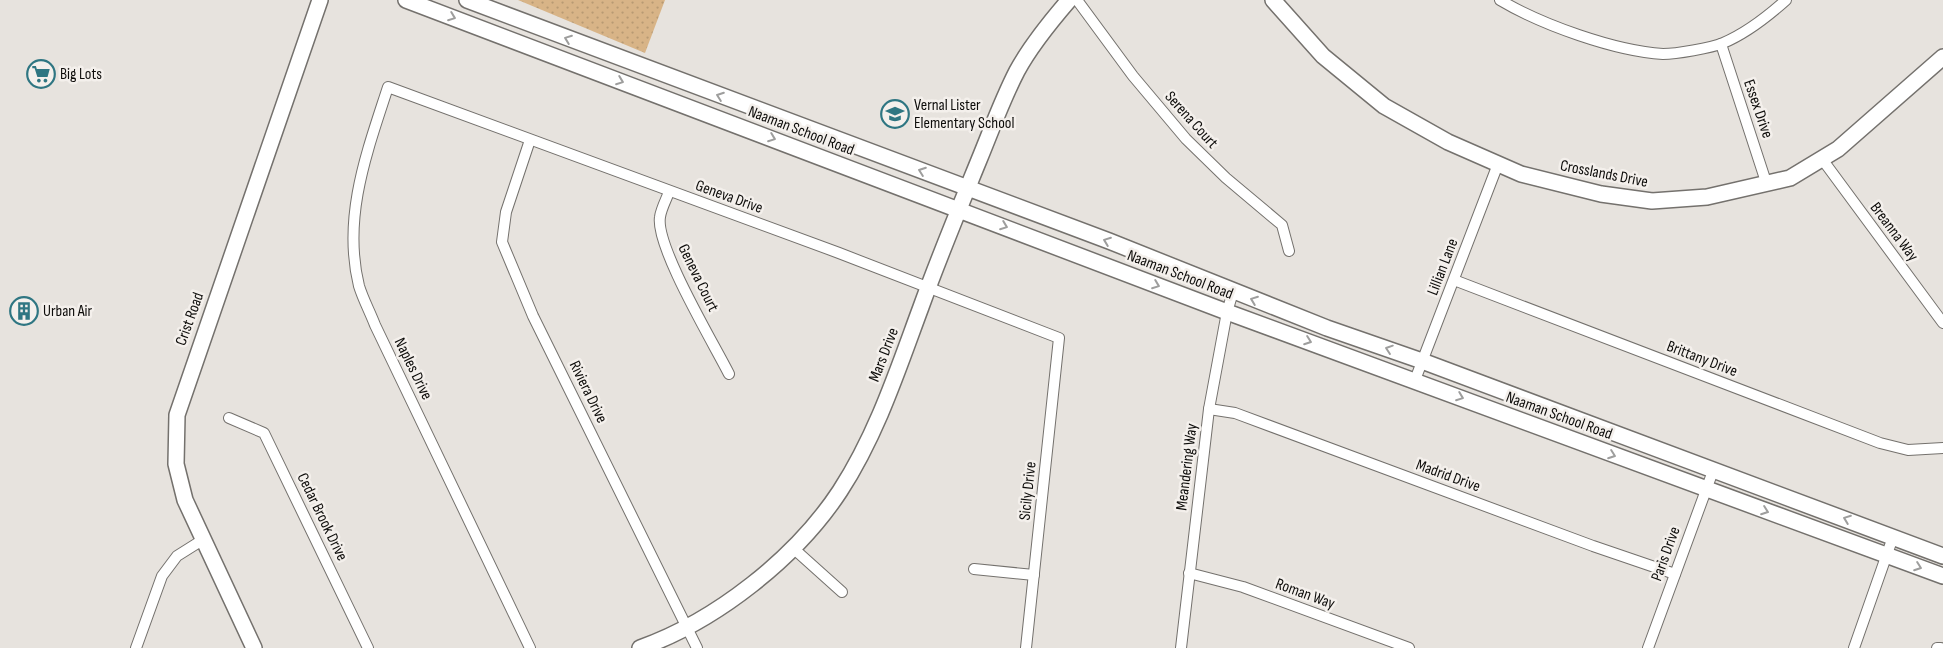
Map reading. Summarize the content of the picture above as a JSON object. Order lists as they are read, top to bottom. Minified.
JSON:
{"streets":{"main road":["Naaman School Road","Crosslands Drive","Crist Road","Mars Drive"],"street":["Essex Drive","Serena Court","Geneva Drive","Breanna Way","Lillian Lane","Geneva Court","Brittany Drive","Naples Drive","Riviera Drive","Meandering Way","Madrid Drive","Sicily Drive","Cedar Brook Drive","Paris Drive","Roman Way"]},"crossings":[["Essex Drive","Crosslands Drive"],["Naaman School Road","Lillian Lane"],["Naaman School Road","Mars Drive"],["Naaman School Road","Meandering Way"],["Naaman School Road","Paris Drive"],["Crosslands Drive","Breanna Way"],["Crosslands Drive","Lillian Lane"],["Geneva Drive","Geneva Court"],["Geneva Drive","Mars Drive"],["Geneva Drive","Naples Drive"],["Geneva Drive","Riviera Drive"],["Geneva Drive","Sicily Drive"],["Lillian Lane","Brittany Drive"],["Mars Drive","Riviera Drive"],["Meandering Way","Madrid Drive"],["Meandering Way","Roman Way"],["Madrid Drive","Paris Drive"]],"places":{"supermarket":["Big Lots"],"school or university":["Vernal Lister Elementary School"],"building":["Urban Air"]}}
